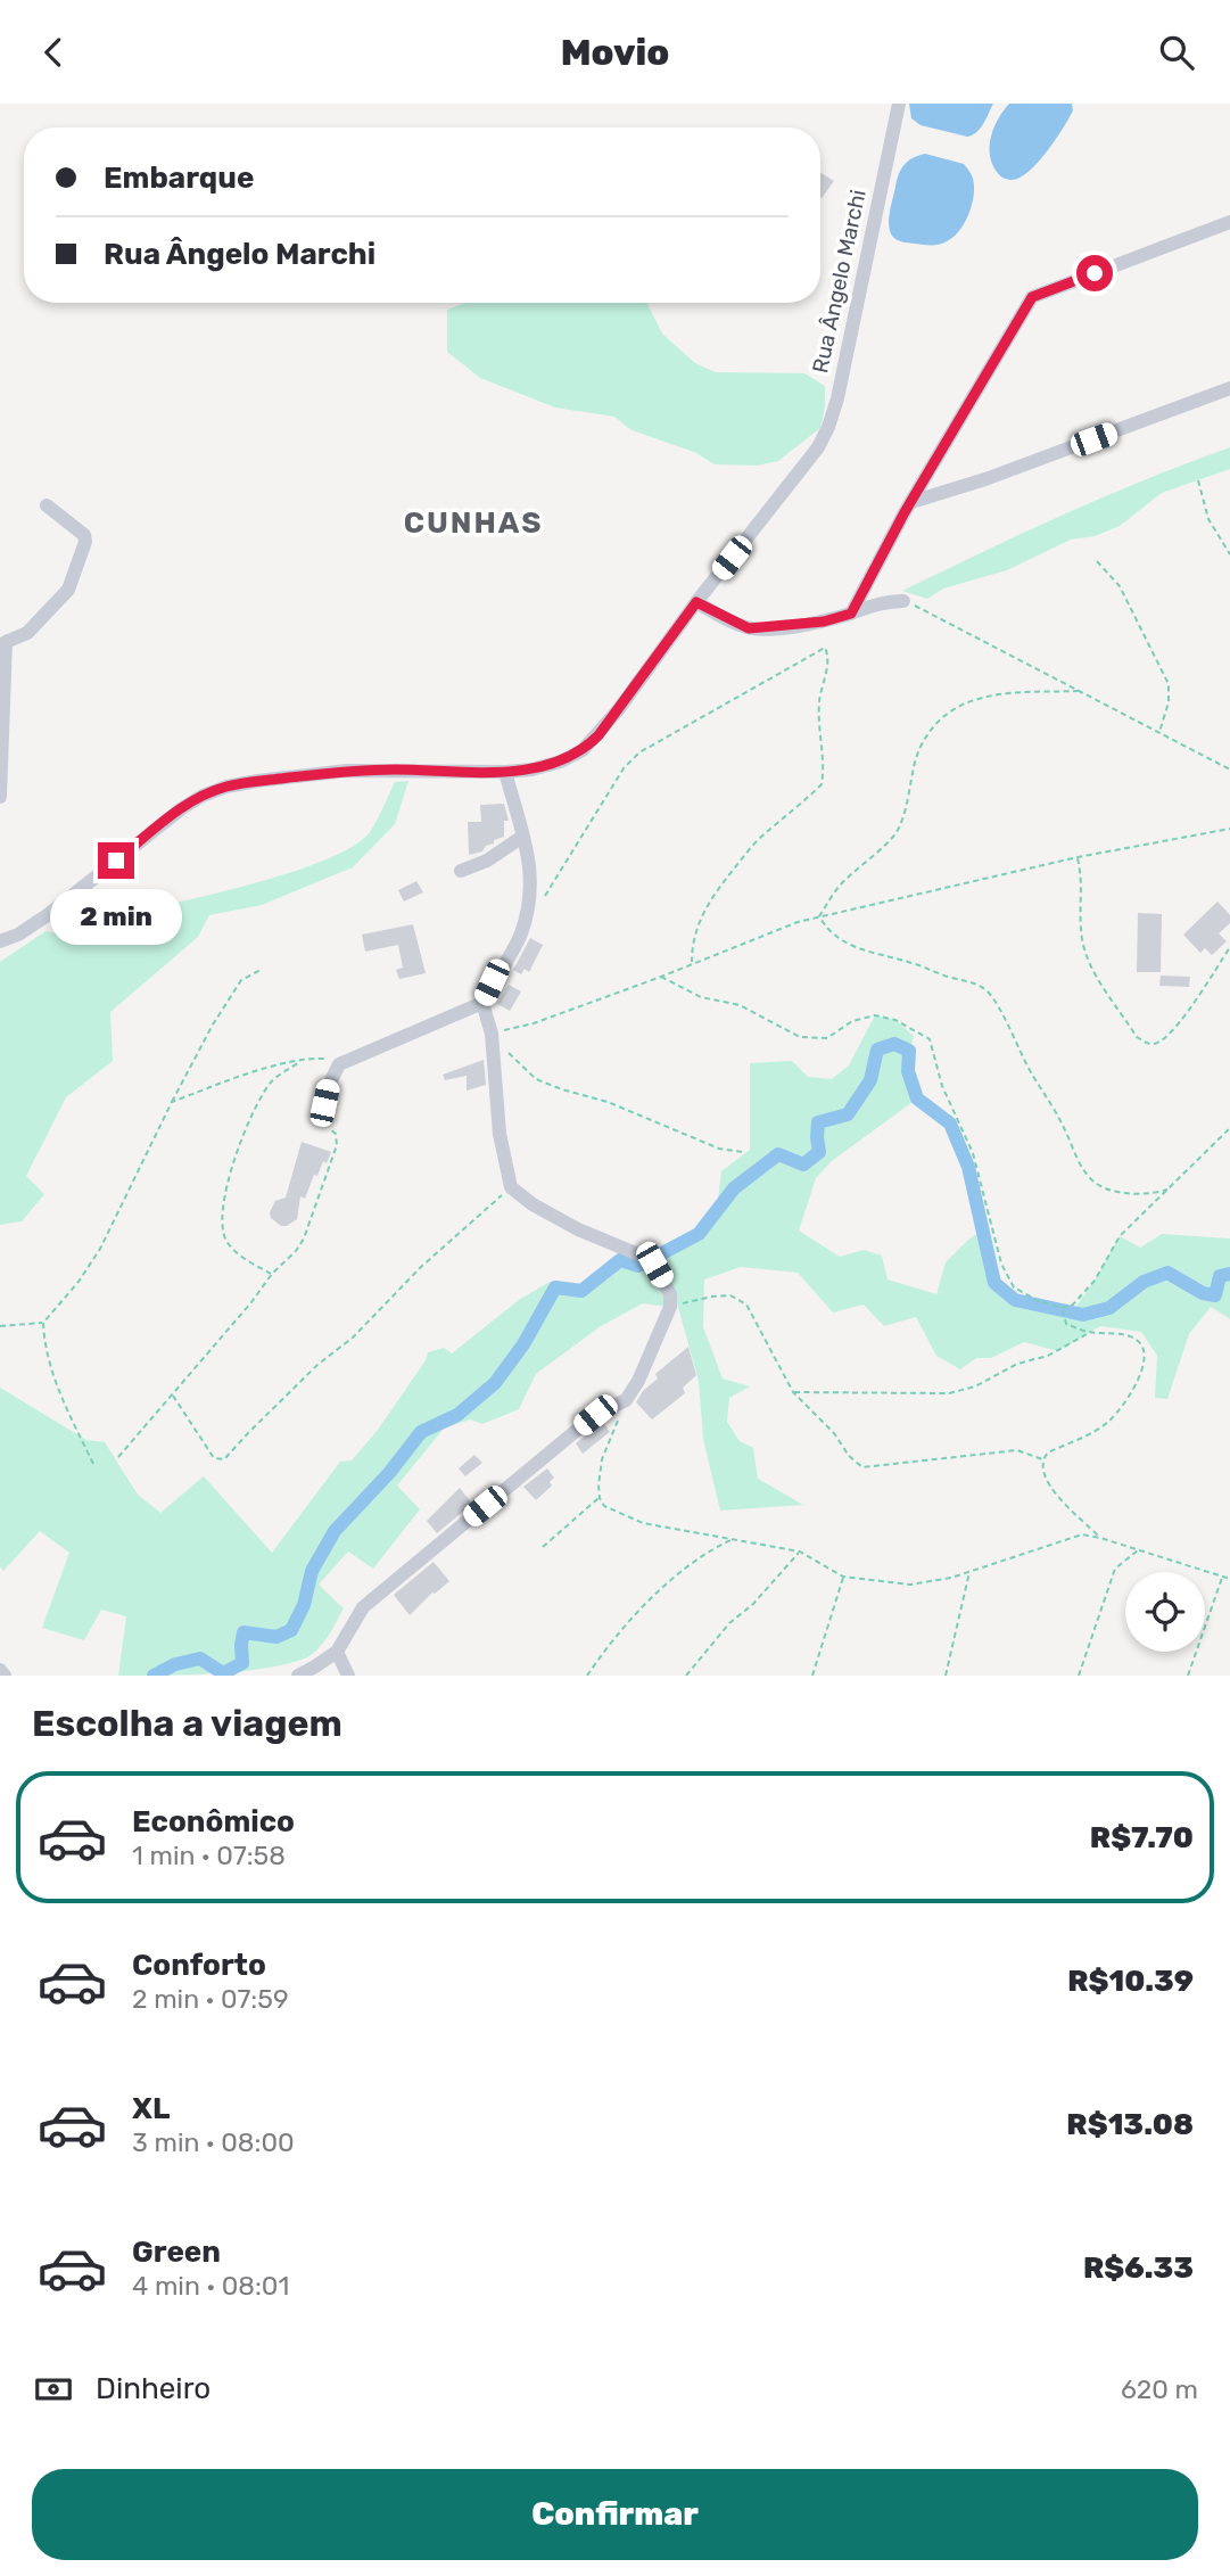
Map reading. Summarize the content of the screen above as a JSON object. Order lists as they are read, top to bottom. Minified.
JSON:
{"streets":{"street":["Rua Ângelo Marchi"]},"districts":["CUNHAS"],"page":{"header":"Movio","banner":["Embarque","Rua Ângelo Marchi"],"bubble":"2 min","heading":"Escolha a viagem","list":[{"name":"Econômico","note":"1 min · 07:58","value":"R$7.70"},{"name":"Conforto","note":"2 min · 07:59","value":"R$10.39"},{"name":"XL","note":"3 min · 08:00","value":"R$13.08"},{"name":"Green","note":"4 min · 08:01","value":"R$6.33"}],"pay":["Dinheiro","620 m"],"buttons":"Confirmar"}}
